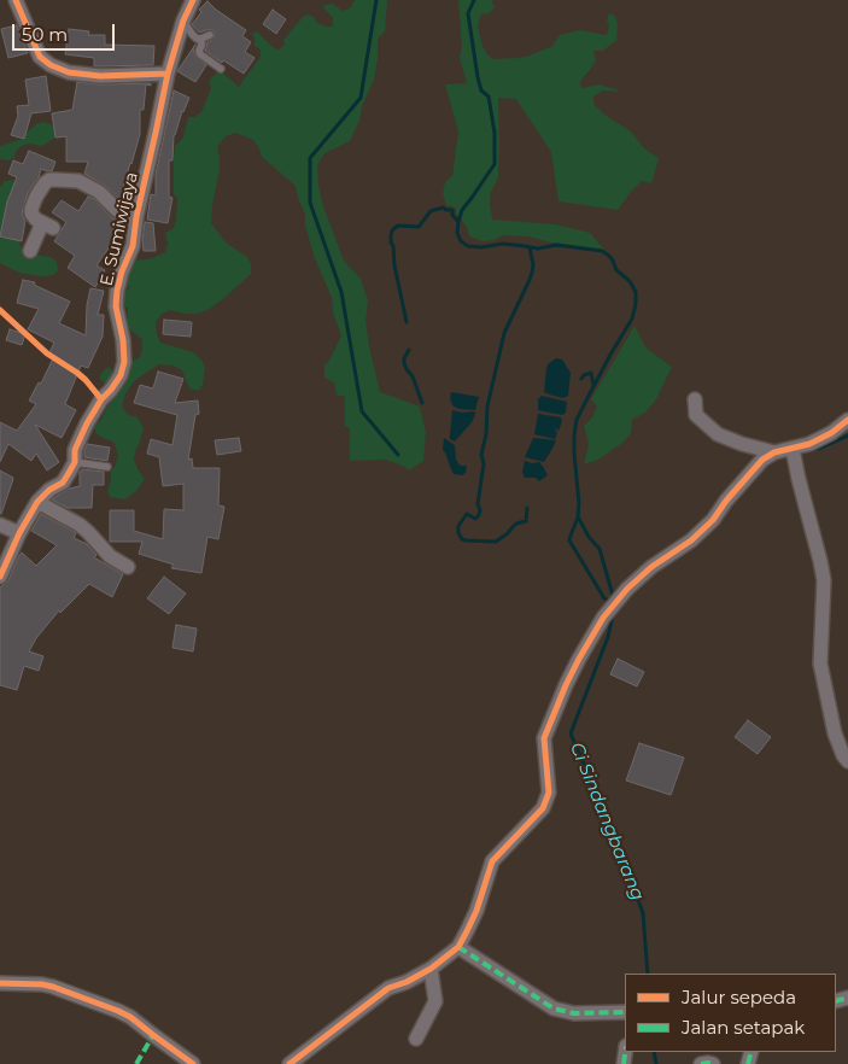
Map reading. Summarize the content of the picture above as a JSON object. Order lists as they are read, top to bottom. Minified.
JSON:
{"streets":{"street":["E. Sumiwijaya"]},"water":["Ci Sindangbarang"],"legend":["Jalur sepeda","Jalan setapak"],"scale_bar":"50 m"}
